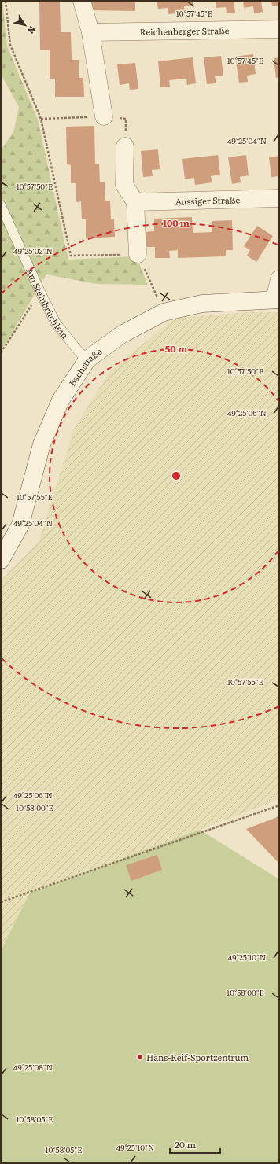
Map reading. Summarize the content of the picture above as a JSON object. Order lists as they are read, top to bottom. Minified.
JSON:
{"streets":{"street":["Reichenberger Straße","Aussiger Straße","Bachstraße"],"lane":["Am Steinbrüchlein"]},"crossings":[["Am Steinbrüchlein","Bachstraße"]],"places":["Hans-Reif-Sportzentrum"],"scale_bar":"20 m","north":"bottom right","coordinates":["10°57'45\"E","49°25'04\"N","10°57'50\"E","49°25'02\"N","49°25'06\"N","10°57'55\"E","10°58'00\"E","49°25'10\"N","49°25'08\"N","10°58'05\"E"],"rings":["100 m","50 m"]}
